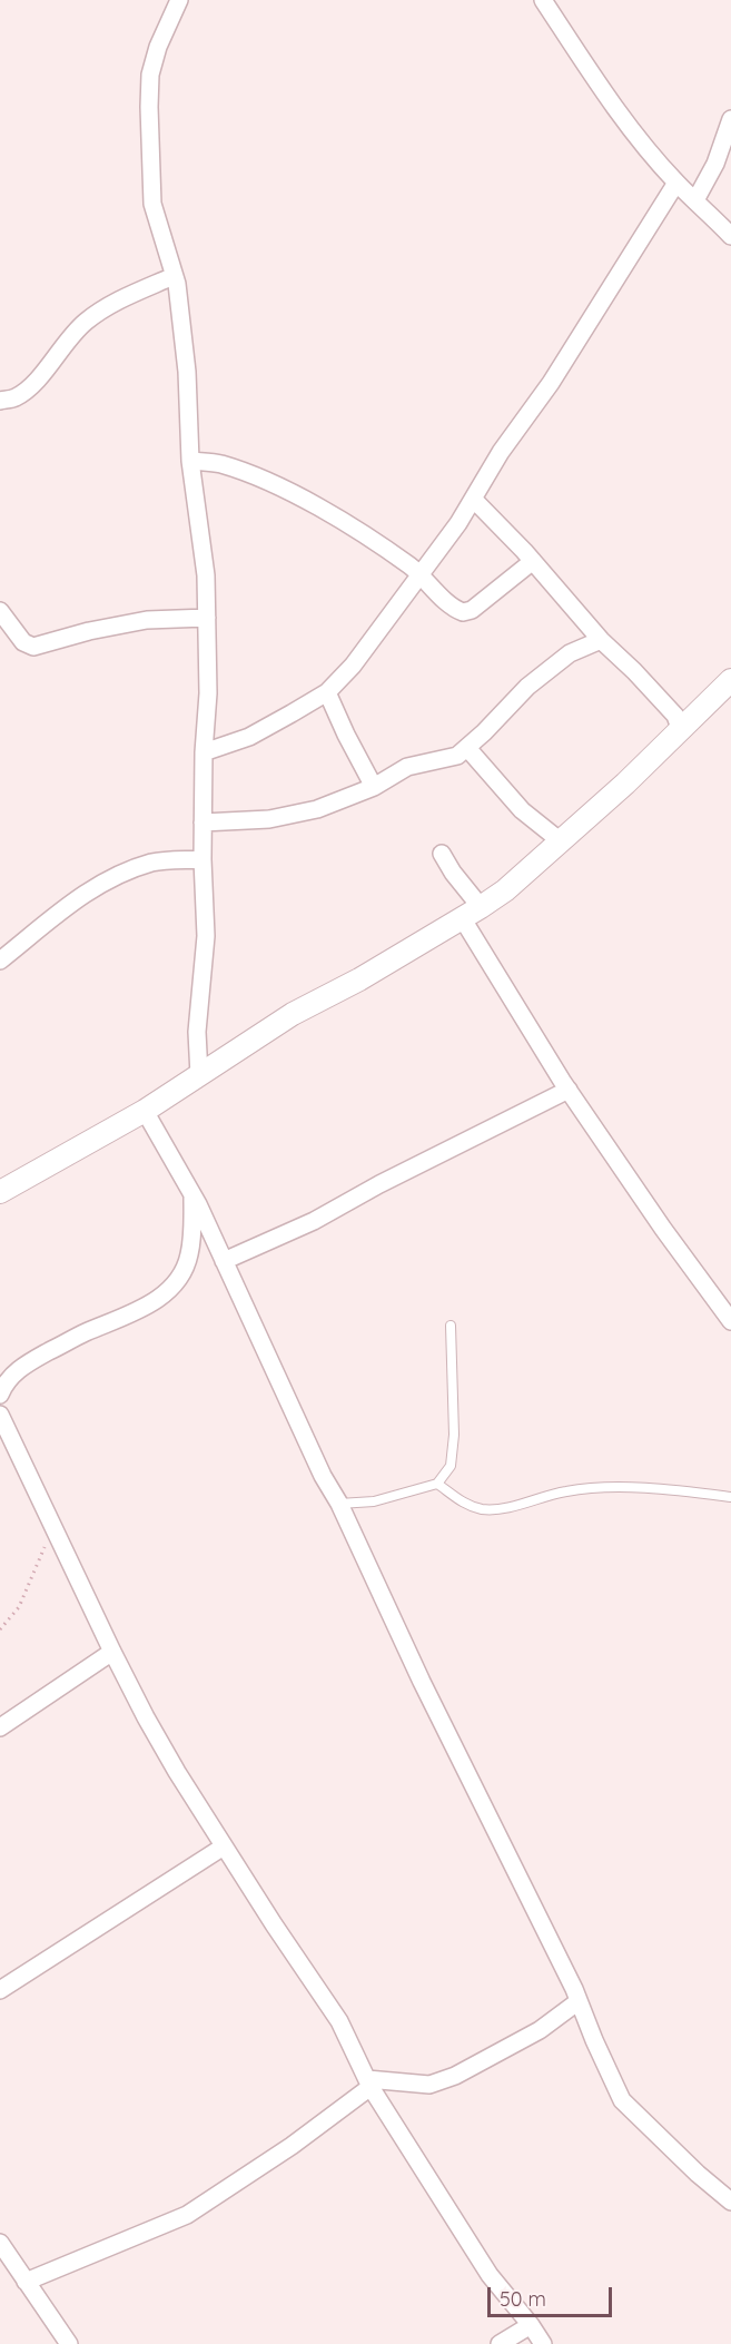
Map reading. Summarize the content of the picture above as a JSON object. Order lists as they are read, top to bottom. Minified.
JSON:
{"scale_bar":"50 m"}
